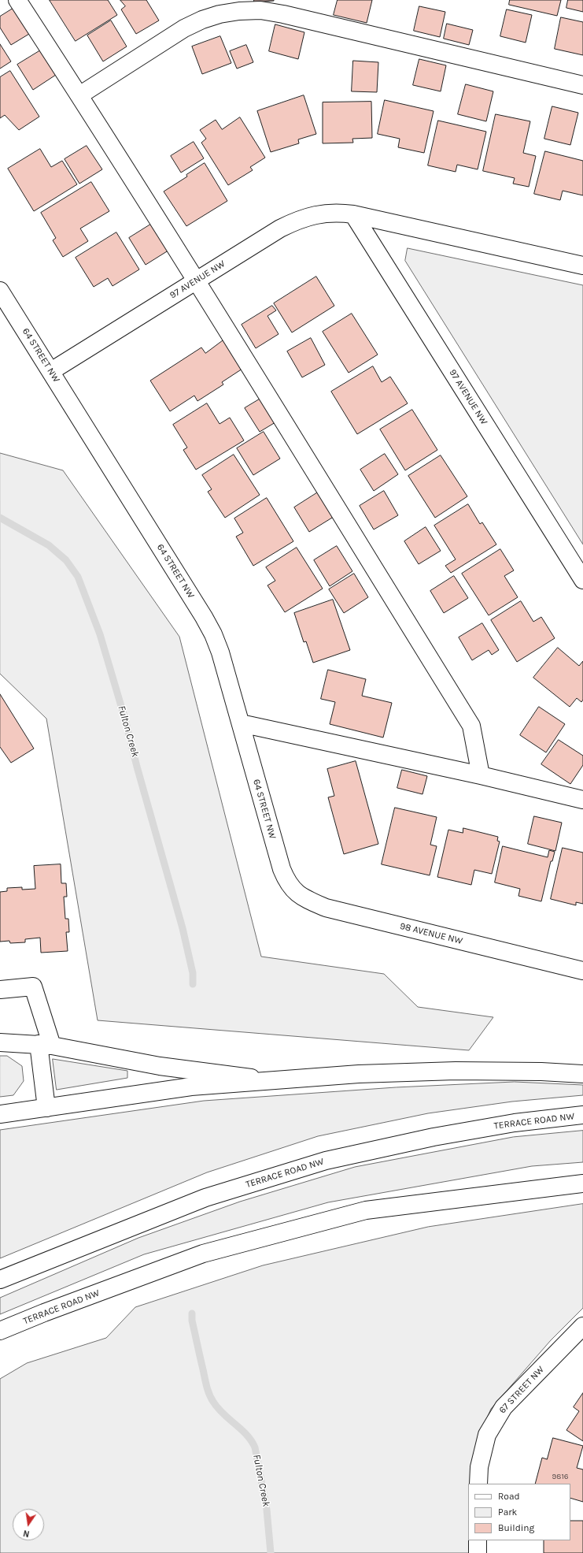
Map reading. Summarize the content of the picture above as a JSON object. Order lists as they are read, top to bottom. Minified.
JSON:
{"streets":{"street":["97 AVENUE NW","64 STREET NW","98 AVENUE NW","TERRACE ROAD NW","67 STREET NW"]},"crossings":[["97 AVENUE NW","64 STREET NW"],["64 STREET NW","98 AVENUE NW"]],"water":["Fulton Creek"],"house_numbers":["9816"],"legend":["Road","Park","Building"],"north":"bottom"}
